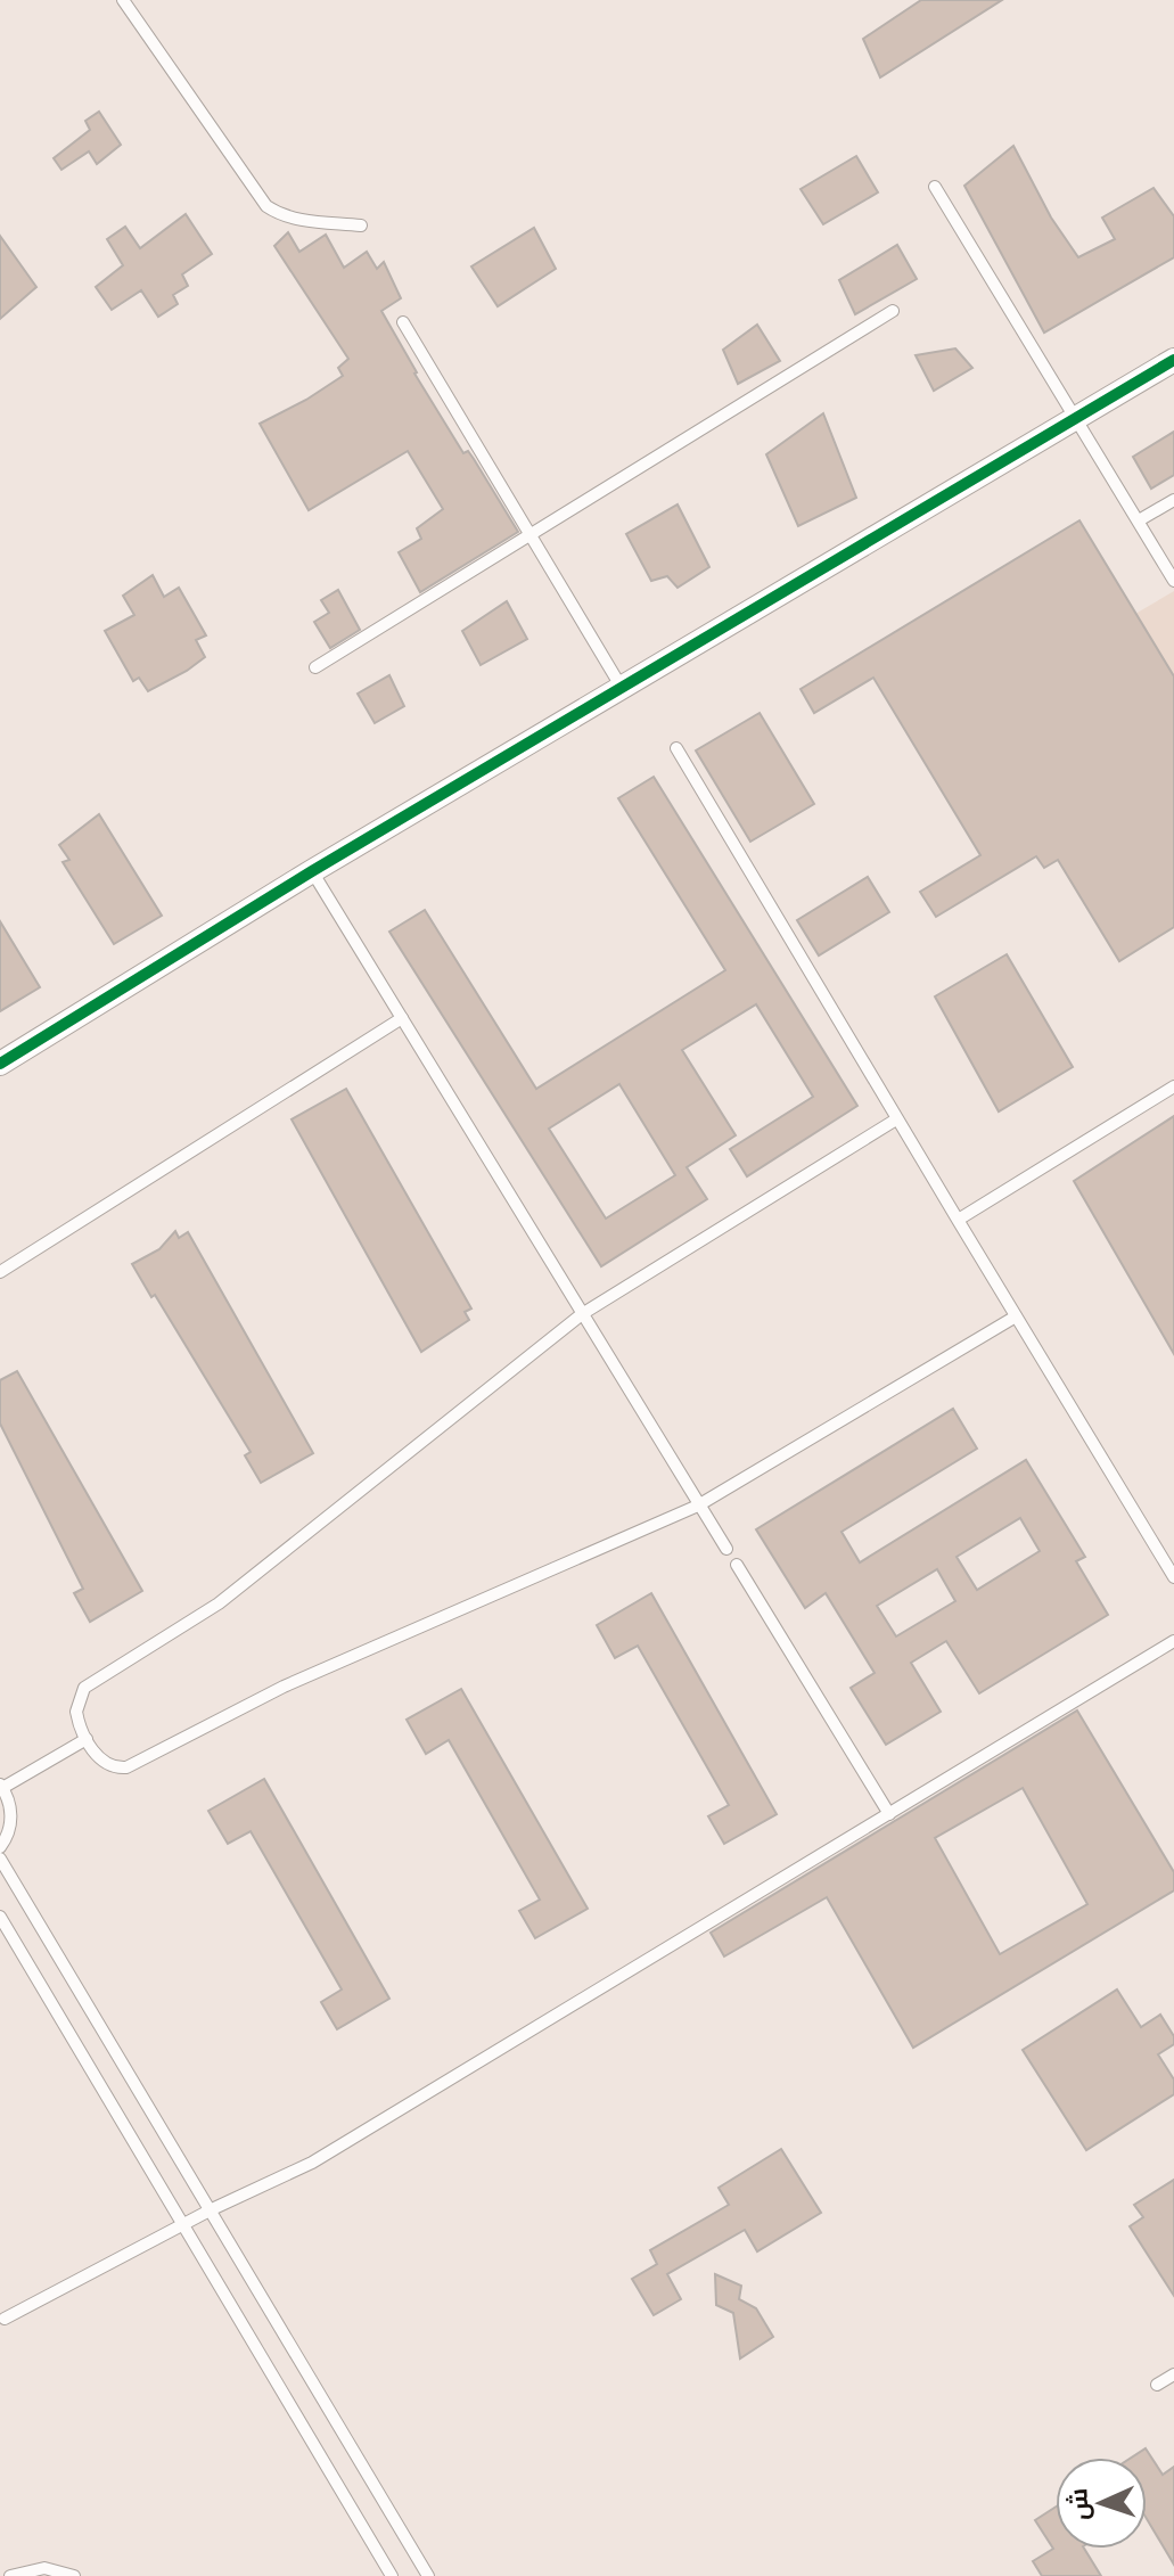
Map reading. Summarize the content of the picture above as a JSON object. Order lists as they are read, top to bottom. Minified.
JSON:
{"north":"left"}
